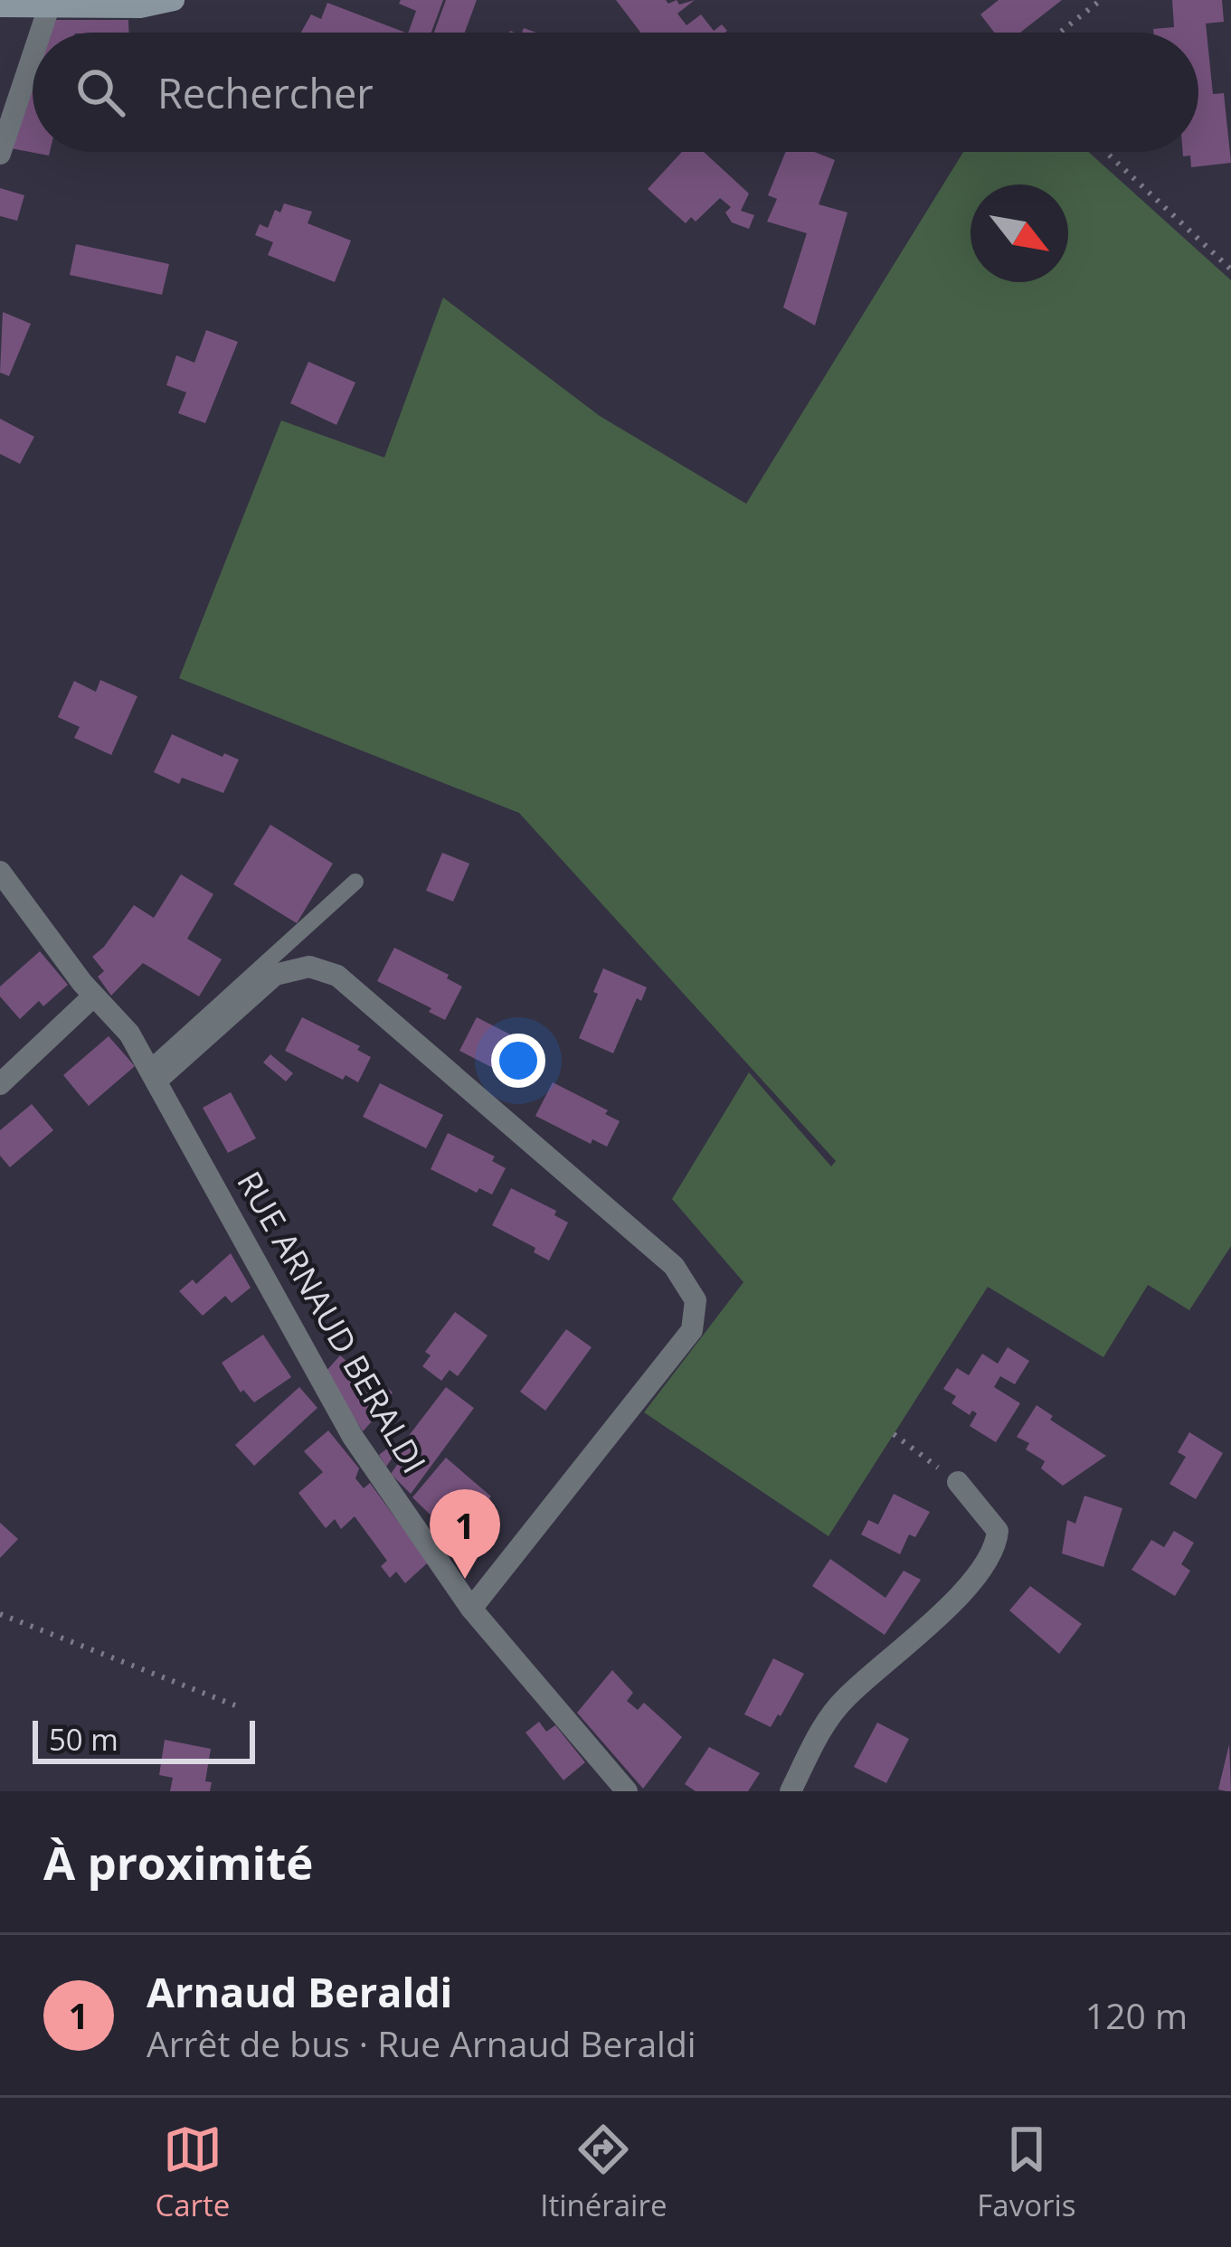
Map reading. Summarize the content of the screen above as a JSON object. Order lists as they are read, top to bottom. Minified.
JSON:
{"streets":{"street":["RUE ARNAUD BERALDI"]},"scale_bar":"50 m","north":"bottom right","page":{"search":"Rechercher","pins":"1","scale":"50 m","heading":"À proximité","list":[{"mark":"1","name":"Arnaud Beraldi","note":"Arrêt de bus · Rue Arnaud Beraldi","value":"120 m"}],"nav":["Carte","Itinéraire","Favoris"]}}
